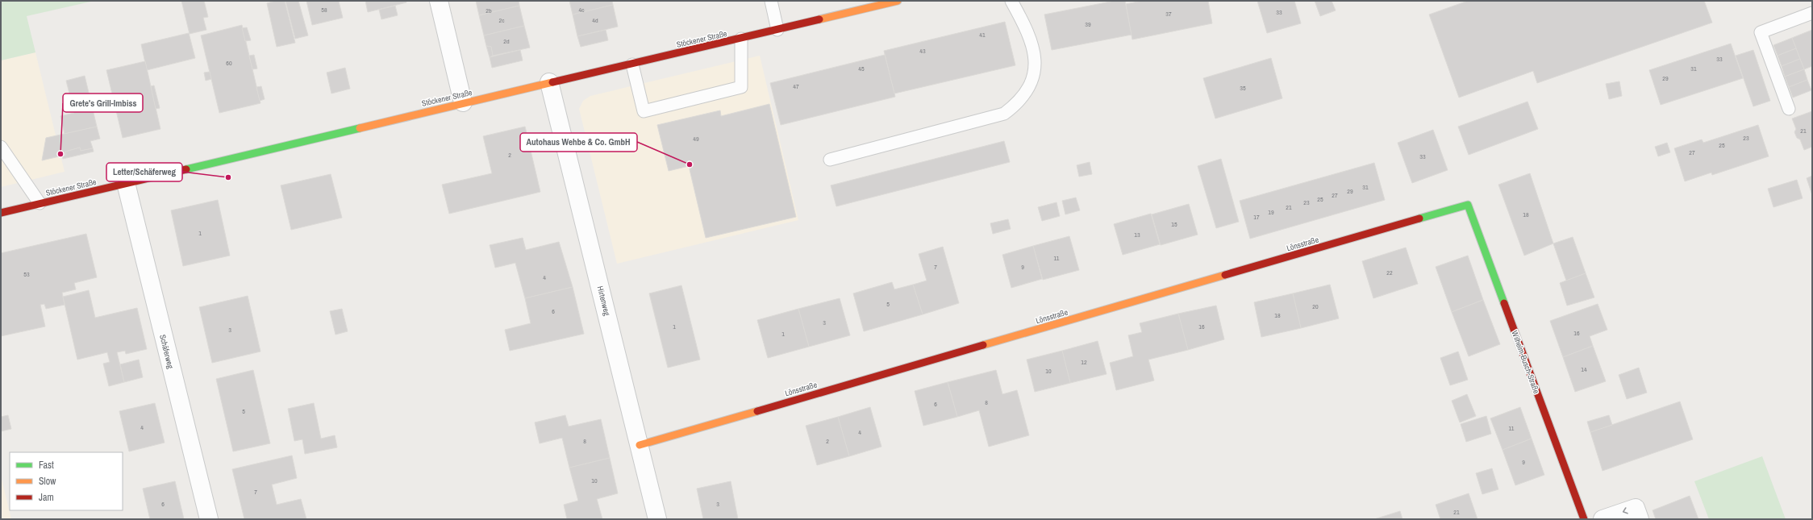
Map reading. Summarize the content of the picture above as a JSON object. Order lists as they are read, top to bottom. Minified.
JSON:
{"streets":{"street":["Stöckener Straße","Lönsstraße","Hirtenweg","Schäferweg","Wilhelm-Busch-Straße"]},"crossings":[["Stöckener Straße","Hirtenweg"],["Stöckener Straße","Schäferweg"],["Lönsstraße","Hirtenweg"],["Lönsstraße","Wilhelm-Busch-Straße"]],"places":["Grete's Grill-Imbiss","Autohaus Wehbe & Co. GmbH","Letter/Schäferweg"],"house_numbers":["58","4c","2b","33","37","2c","4d","39","41","2d","43","33","60","45","31","29","47","35","21","23","49","25","27","2","33","31","29","27","25","23","21","19","18","17","15","1","13","11","7","9","22","53","4","5","20","6","18","3","1","16","3","16","1","12","14","10","8","6","5","4","11","4","8","2","9","10","7","6","3","21"],"legend":["Fast","Slow","Jam"]}
